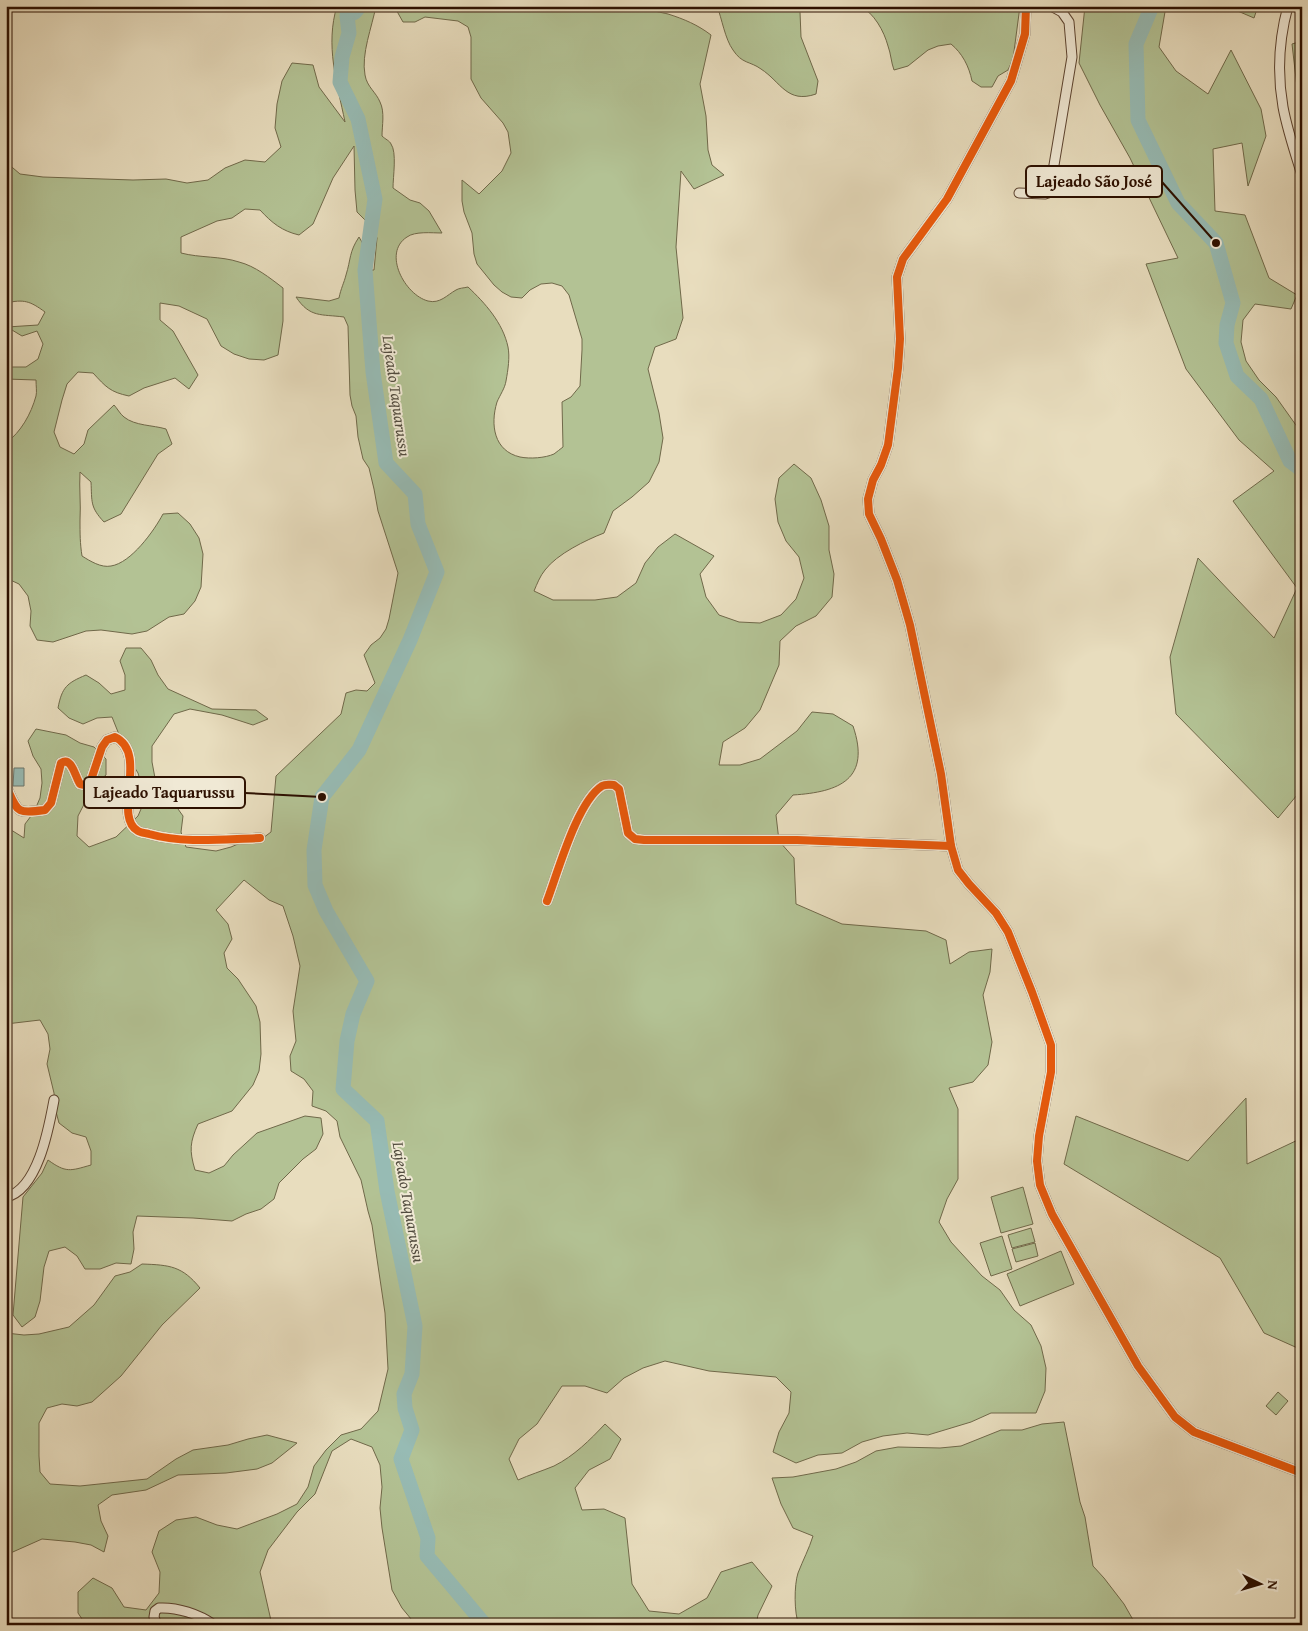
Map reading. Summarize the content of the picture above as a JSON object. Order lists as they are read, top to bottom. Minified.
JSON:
{"water":["Lajeado Taquarussu"],"places":["Lajeado São José","Lajeado Taquarussu"],"north":"right"}
